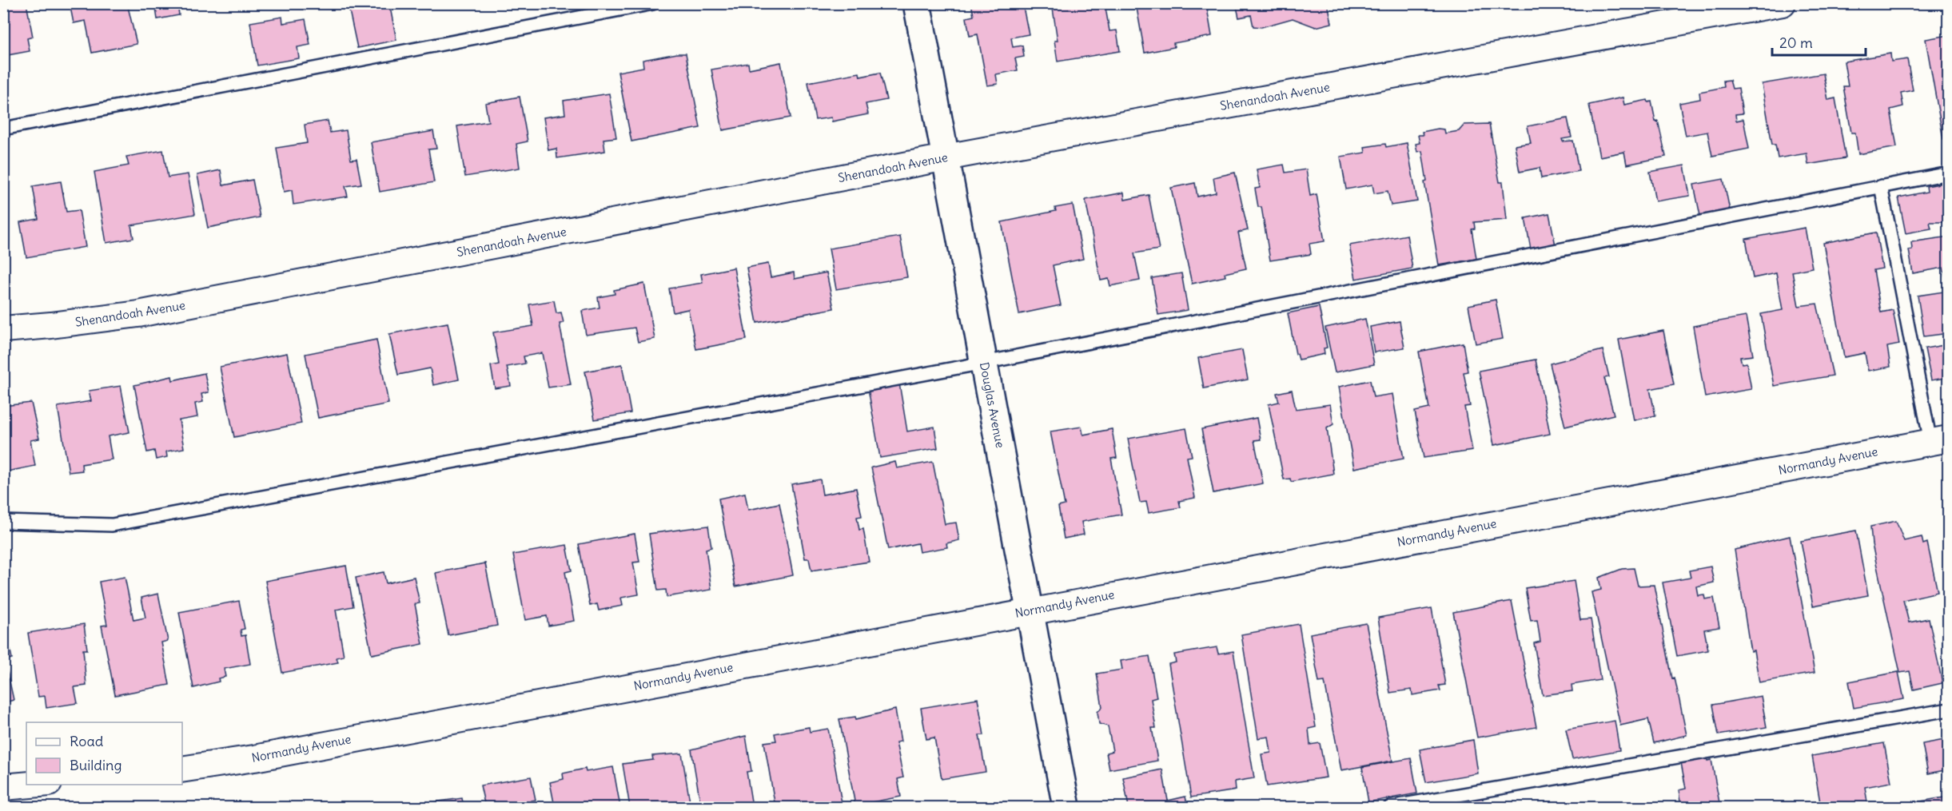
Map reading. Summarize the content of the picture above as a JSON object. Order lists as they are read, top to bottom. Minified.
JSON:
{"streets":{"street":["Shenandoah Avenue","Douglas Avenue","Normandy Avenue"]},"crossings":[["Shenandoah Avenue","Douglas Avenue"],["Douglas Avenue","Normandy Avenue"]],"legend":["Road","Building"],"scale_bar":"20 m"}
